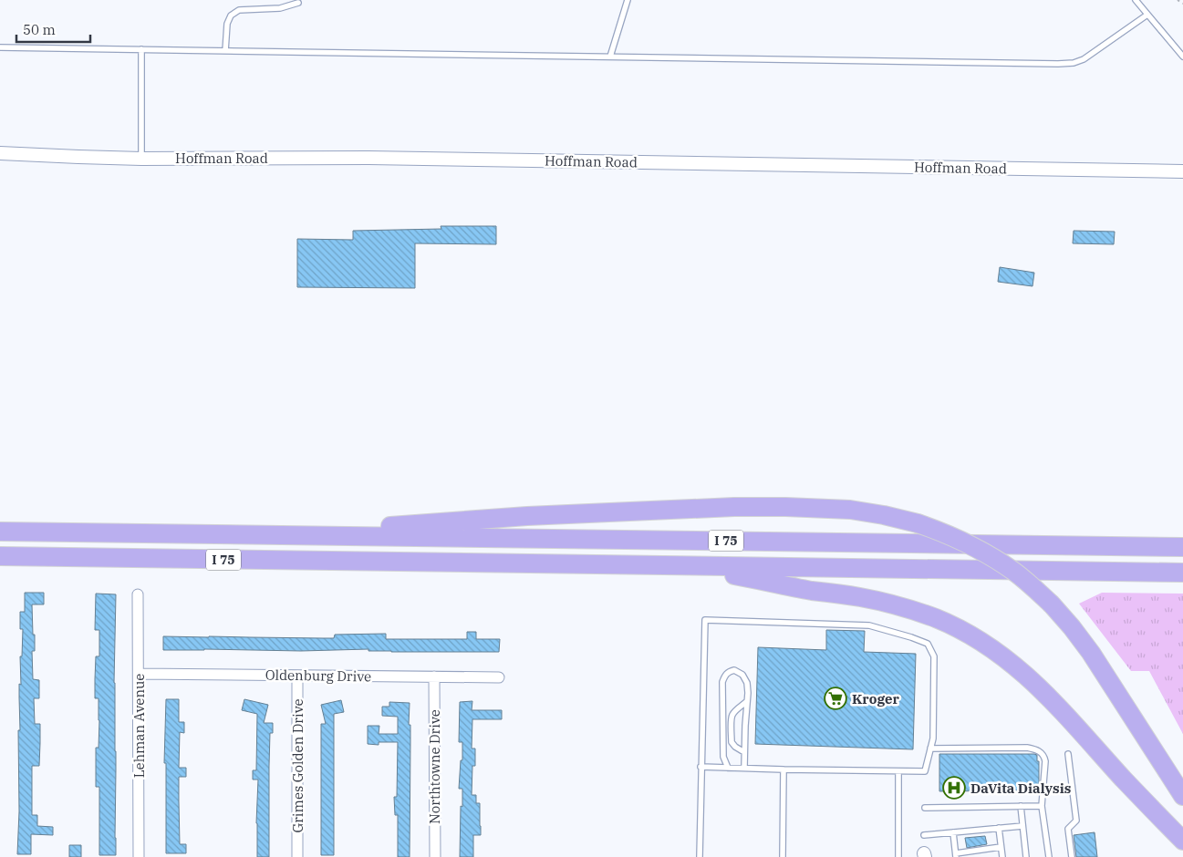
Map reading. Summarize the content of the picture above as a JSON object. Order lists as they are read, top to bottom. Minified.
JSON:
{"streets":{"highway":["I 75"],"street":["Hoffman Road","Oldenburg Drive","Lehman Avenue","Grimes Golden Drive","Northtowne Drive"]},"crossings":[["Oldenburg Drive","Lehman Avenue"],["Oldenburg Drive","Grimes Golden Drive"],["Oldenburg Drive","Northtowne Drive"]],"places":{"supermarket":["Kroger"],"hospital":["DaVita Dialysis"]},"scale_bar":"50 m"}
